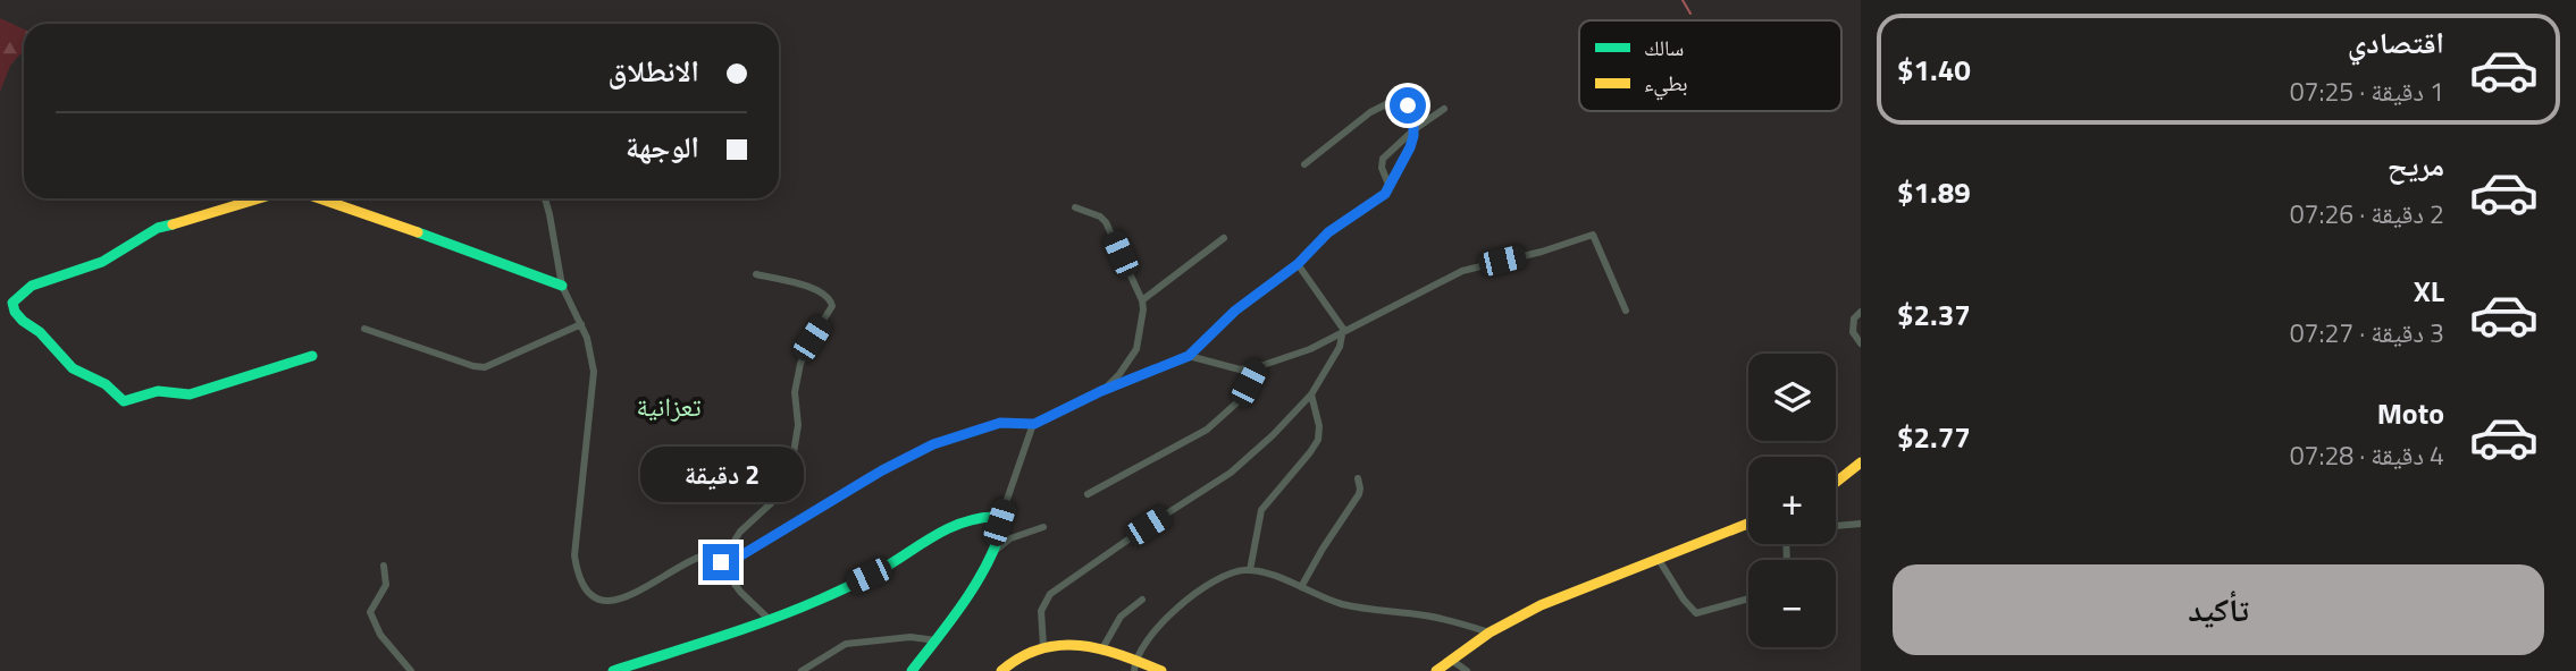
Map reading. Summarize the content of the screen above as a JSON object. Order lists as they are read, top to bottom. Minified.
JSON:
{"districts":["تعزانية"],"legend":["سالك","بطيء"],"page":{"list":[{"name":"اقتصادي","note":"1 دقيقة · 07:25","value":"$1.40"},{"name":"مريح","note":"2 دقيقة · 07:26","value":"$1.89"},{"name":"XL","note":"3 دقيقة · 07:27","value":"$2.37"},{"name":"Moto","note":"4 دقيقة · 07:28","value":"$2.77"}],"banner":["الانطلاق","الوجهة"],"map_buttons":["+","−"],"bubble":"2 دقيقة","buttons":"تأكيد"}}
